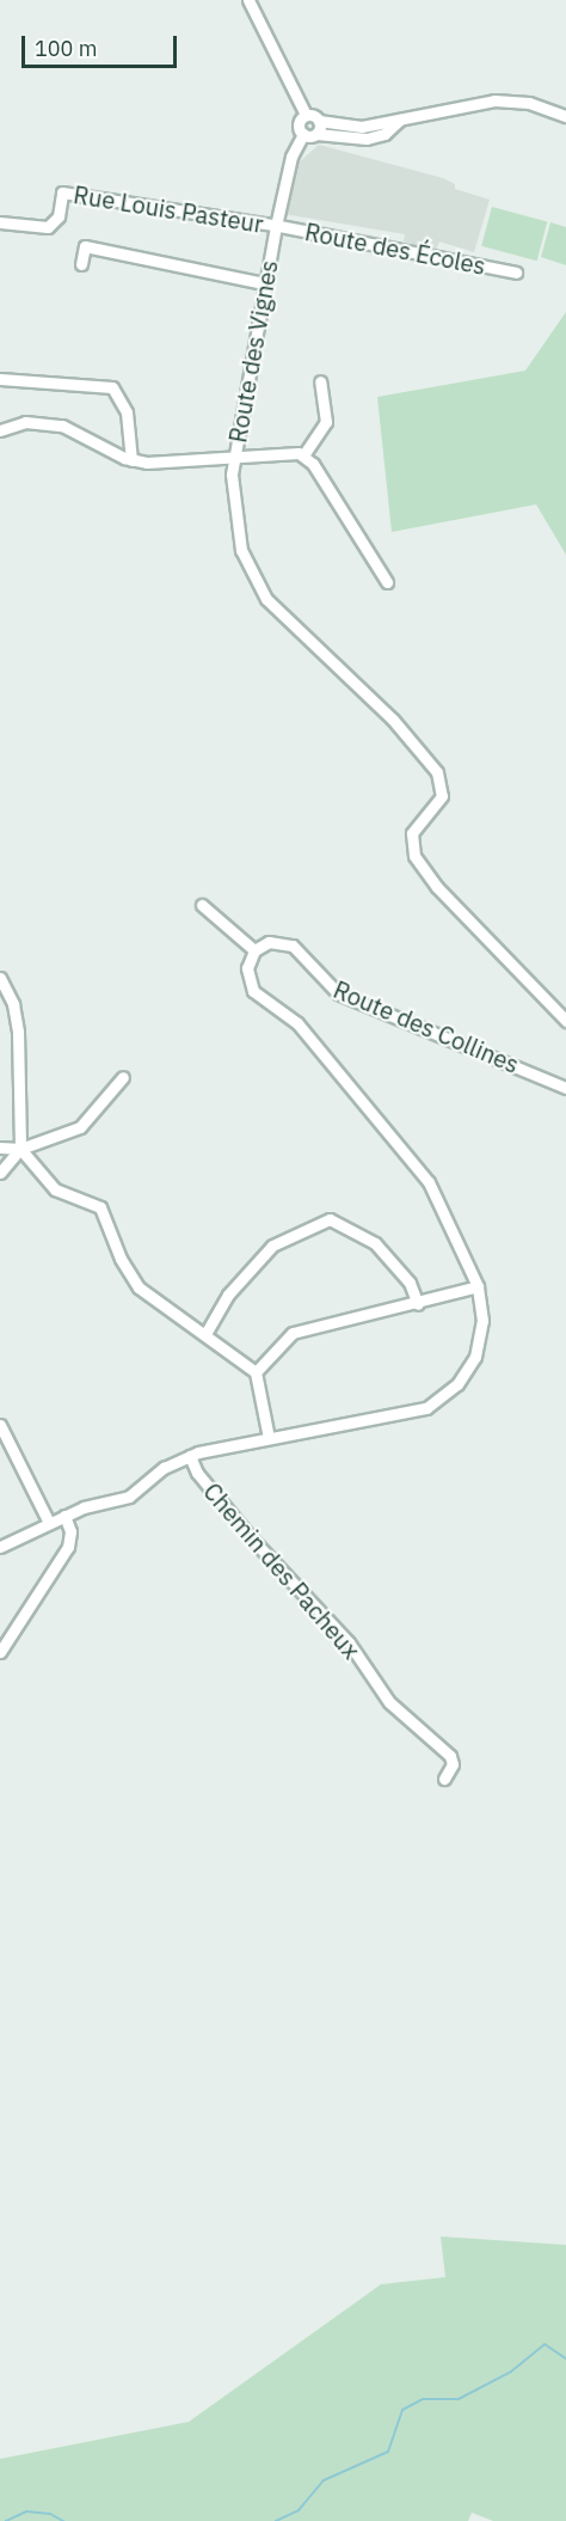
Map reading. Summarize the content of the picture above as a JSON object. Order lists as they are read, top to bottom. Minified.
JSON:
{"streets":{"street":["Rue Louis Pasteur","Route des Écoles","Route des Vignes","Route des Collines","Chemin des Pacheux"]},"crossings":[["Rue Louis Pasteur","Route des Écoles"],["Rue Louis Pasteur","Route des Vignes"],["Route des Écoles","Route des Vignes"]],"scale_bar":"100 m"}
